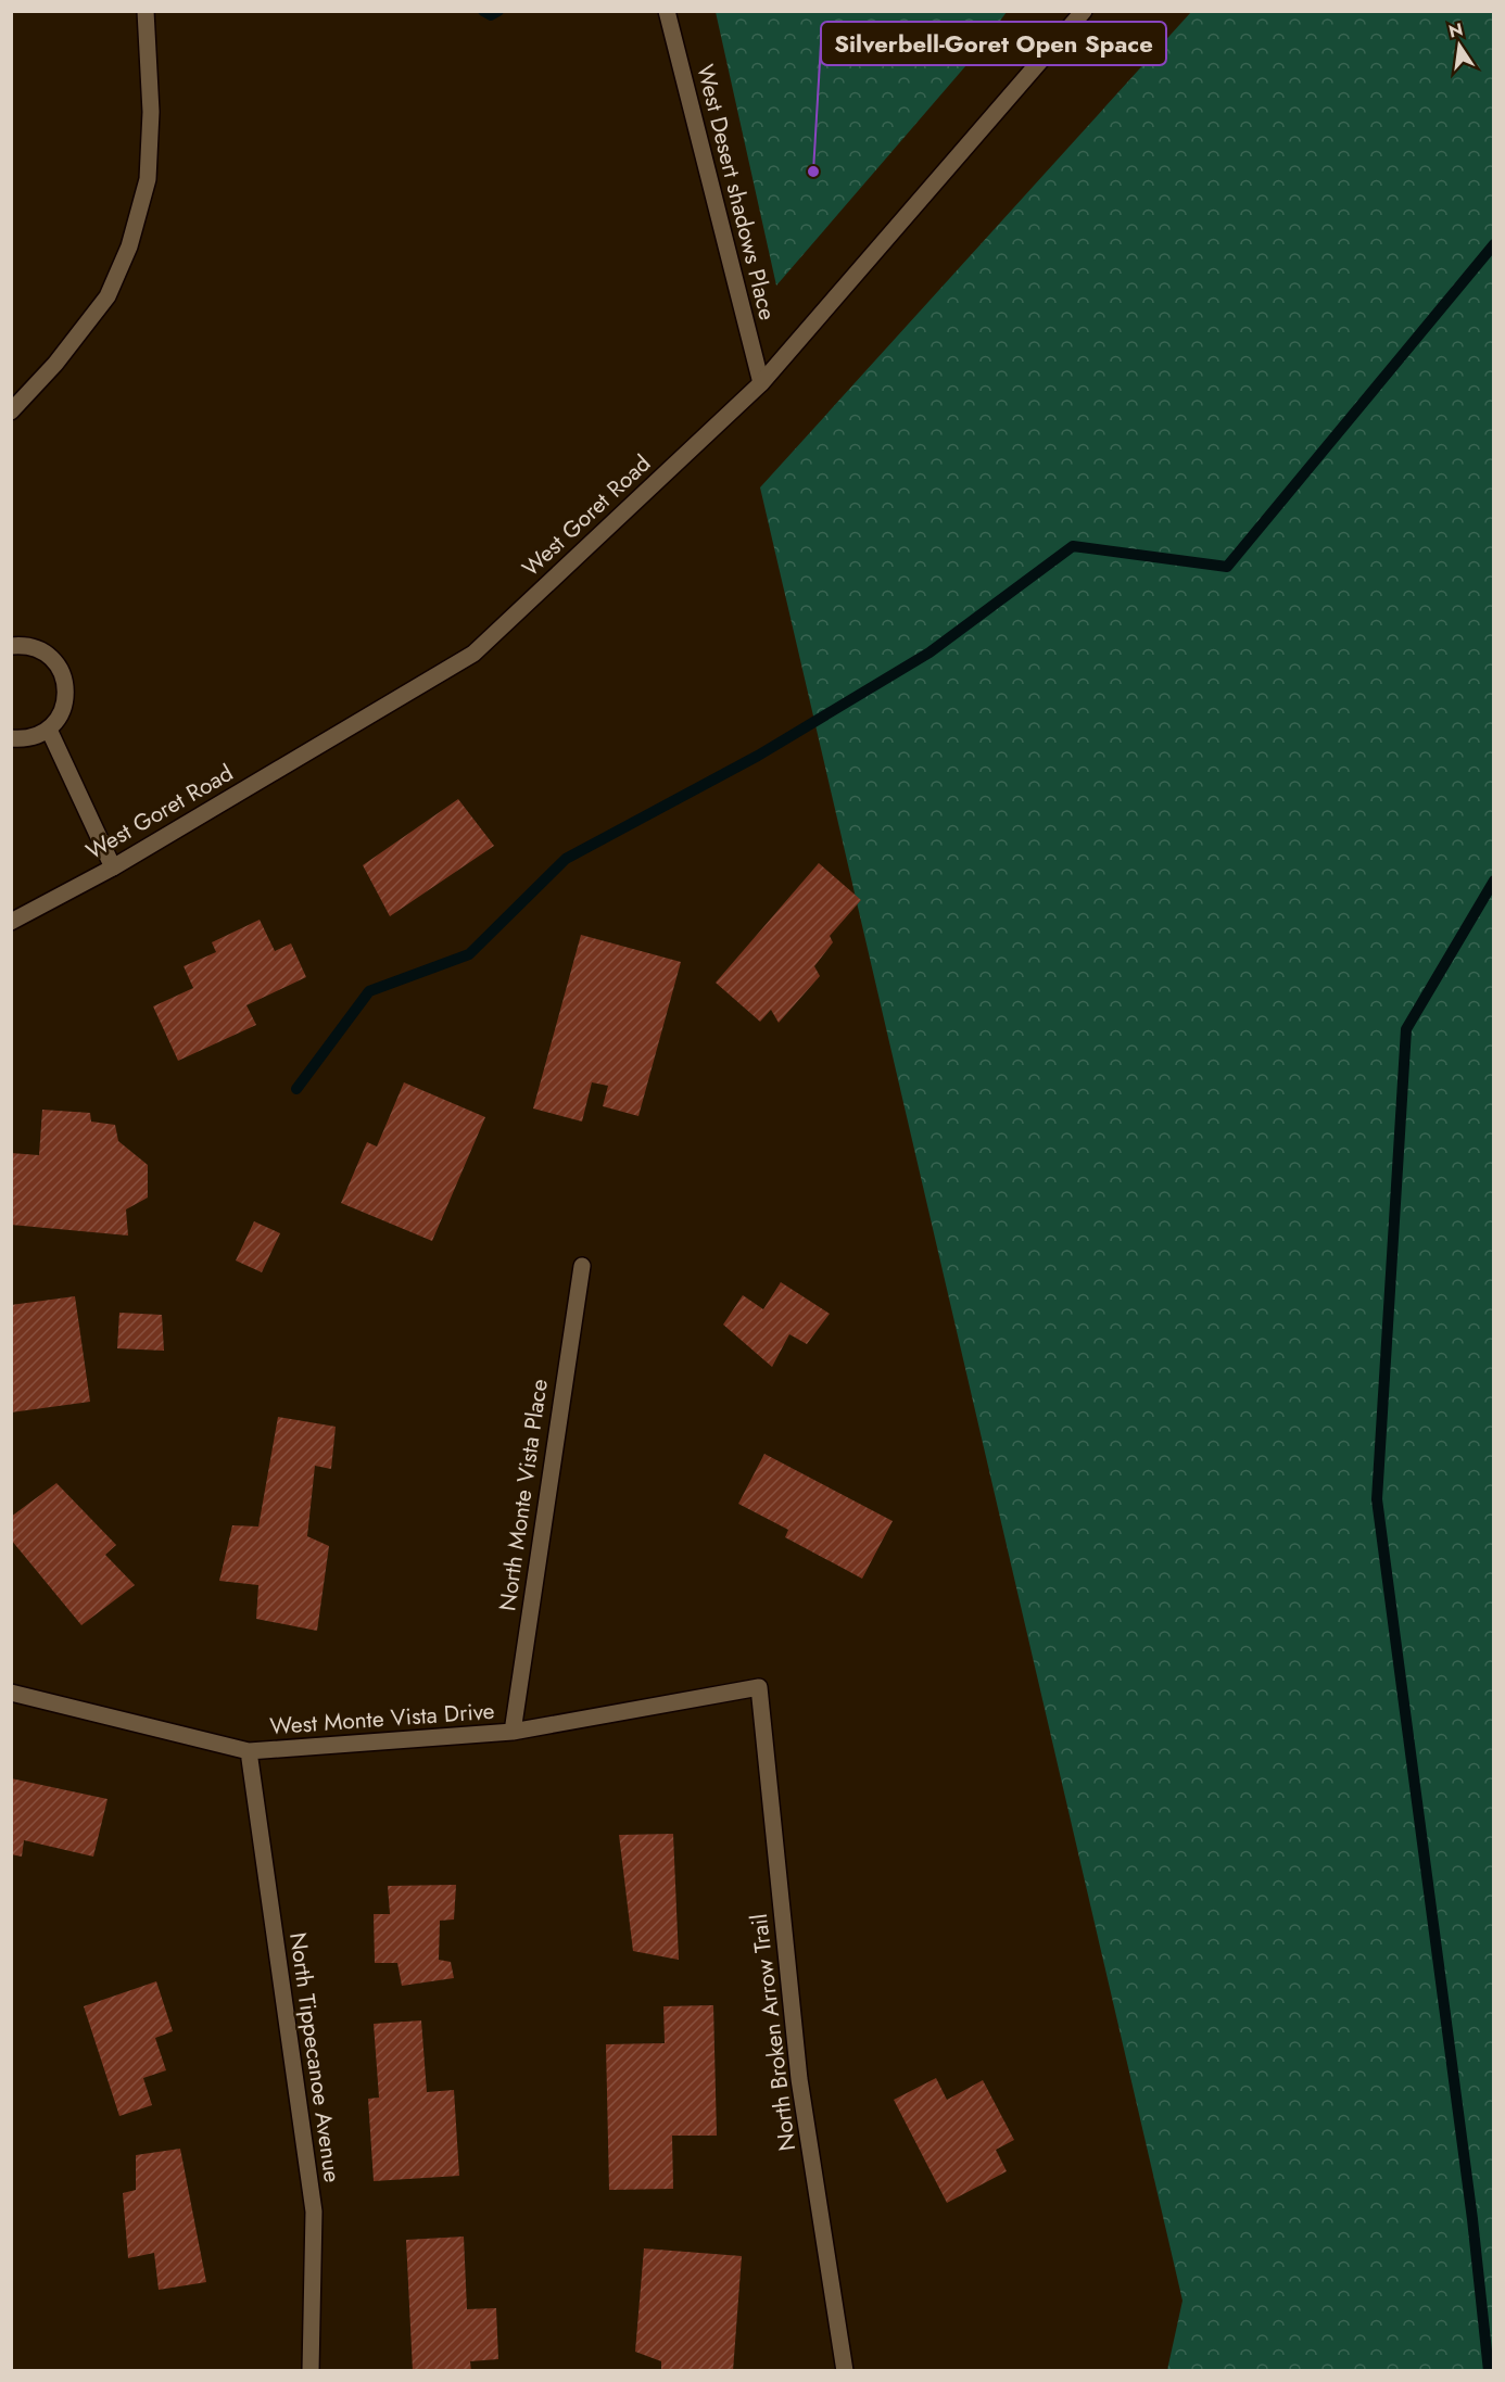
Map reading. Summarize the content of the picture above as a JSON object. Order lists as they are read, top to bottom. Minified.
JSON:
{"streets":{"street":["West Desert shadows Place","West Goret Road","North Monte Vista Place","West Monte Vista Drive","North Broken Arrow Trail","North Tippecanoe Avenue"]},"crossings":[["West Desert shadows Place","West Goret Road"],["North Monte Vista Place","West Monte Vista Drive"],["West Monte Vista Drive","North Broken Arrow Trail"],["West Monte Vista Drive","North Tippecanoe Avenue"]],"places":["Silverbell-Goret Open Space"],"north":"top"}
